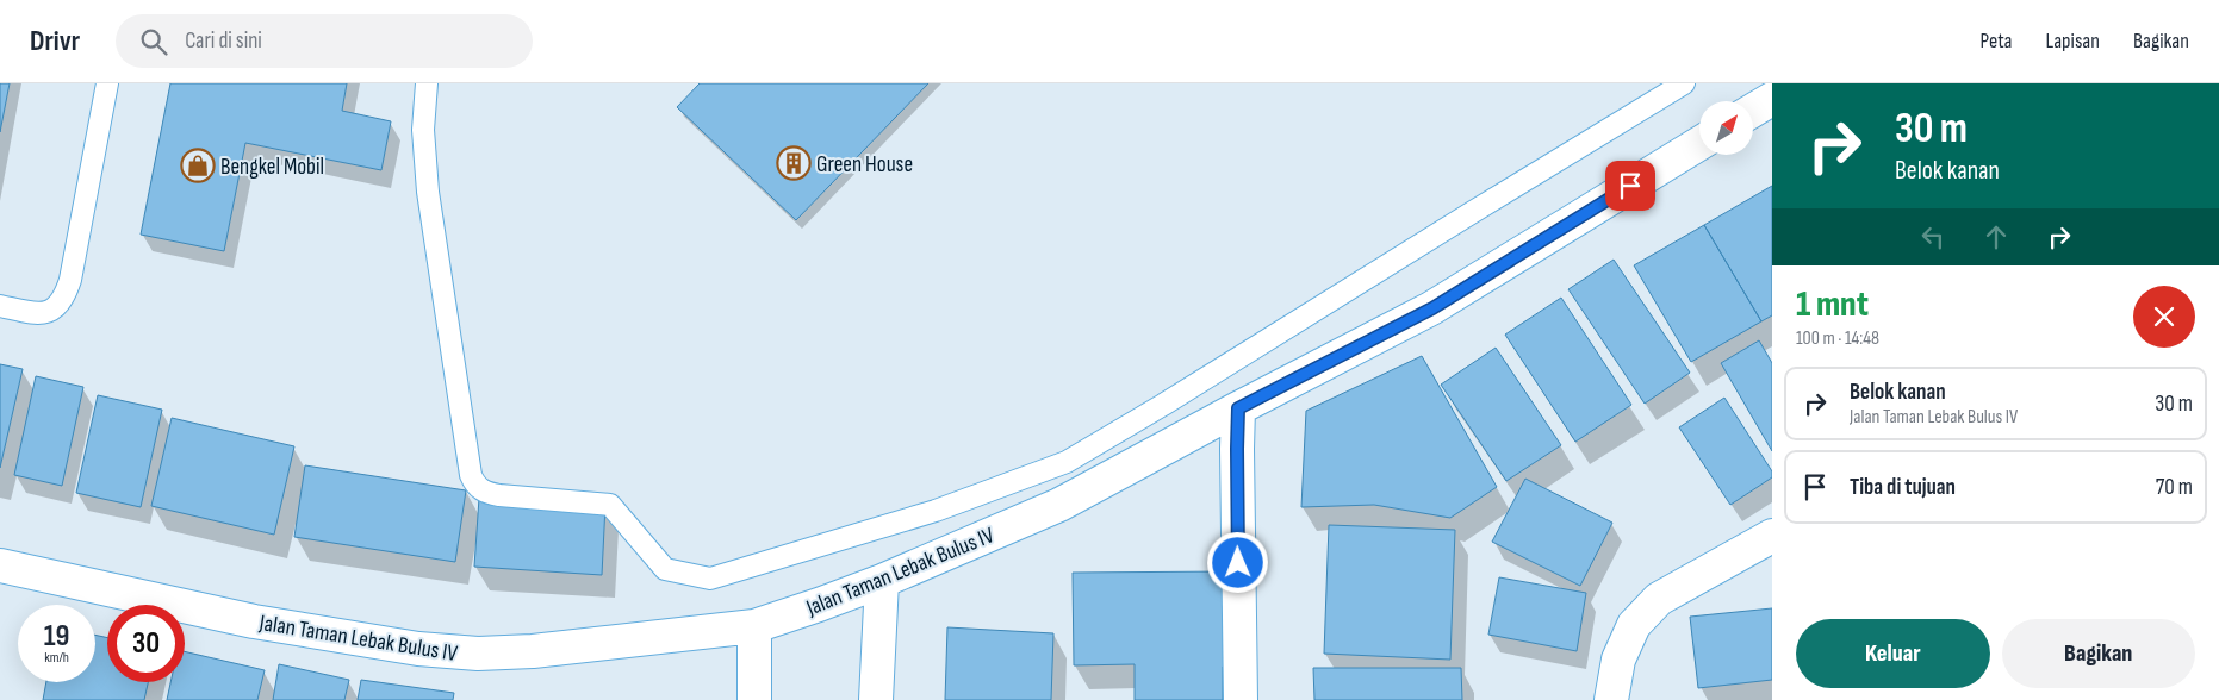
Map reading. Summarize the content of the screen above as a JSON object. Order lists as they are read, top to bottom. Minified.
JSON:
{"streets":{"street":["Jalan Taman Lebak Bulus IV"]},"places":{"building":["Green House"],"shop":["Bengkel Mobil"]},"north":"top right","page":{"header":"Drivr","search":"Cari di sini","nav":["Peta","Lapisan","Bagikan"],"turn":["30 m","Belok kanan"],"heading":["1 mnt","100 m · 14:48"],"list":[{"name":"Belok kanan","note":"Jalan Taman Lebak Bulus IV","value":"30 m"},{"name":"Tiba di tujuan","value":"70 m"}],"speed":"19 km/h","limit":"30","buttons":["Keluar","Bagikan"]}}
